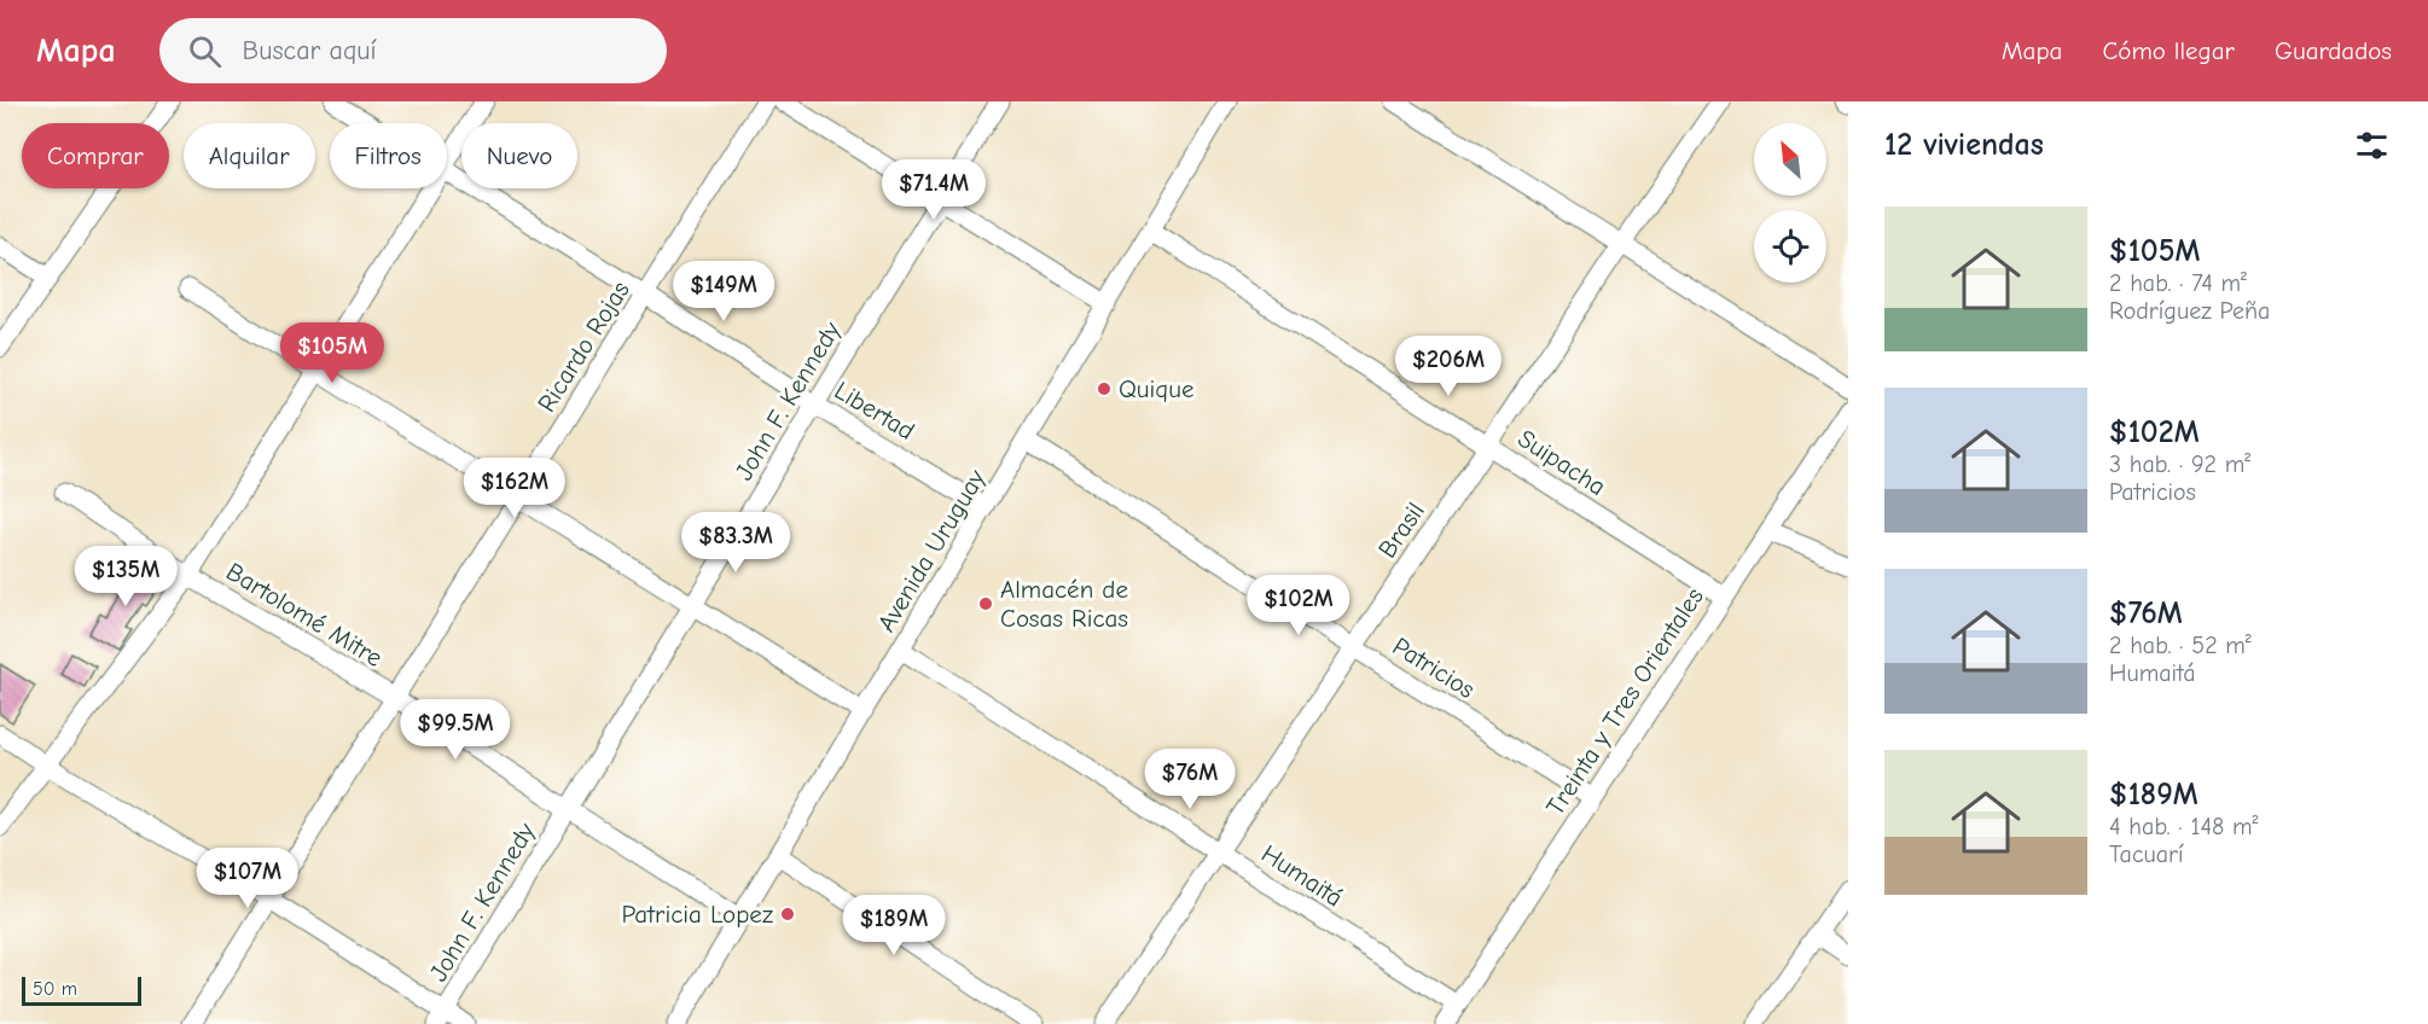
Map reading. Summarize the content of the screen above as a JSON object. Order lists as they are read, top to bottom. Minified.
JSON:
{"streets":{"street":["Ricardo Rojas","John F. Kennedy","Libertad","Suipacha","Brasil","Avenida Uruguay","Bartolomé Mitre","Patricios","Treinta y Tres Orientales","Humaitá"]},"crossings":[["Ricardo Rojas","Libertad"],["Ricardo Rojas","Bartolomé Mitre"],["John F. Kennedy","Libertad"],["John F. Kennedy","Bartolomé Mitre"],["Libertad","Avenida Uruguay"],["Suipacha","Brasil"],["Suipacha","Avenida Uruguay"],["Suipacha","Treinta y Tres Orientales"],["Brasil","Patricios"],["Brasil","Humaitá"],["Avenida Uruguay","Bartolomé Mitre"],["Avenida Uruguay","Patricios"],["Avenida Uruguay","Humaitá"],["Patricios","Treinta y Tres Orientales"],["Treinta y Tres Orientales","Humaitá"]],"places":["Quique","Almacén de Cosas Ricas","Patricia Lopez"],"scale_bar":"50 m","north":"top left","page":{"header":"Mapa","search":"Buscar aquí","nav":["Mapa","Cómo llegar","Guardados"],"heading":"12 viviendas","chip":["Comprar","Alquilar","Filtros","Nuevo"],"price":["$71.4M","$149M","$105M","$206M","$162M","$83.3M","$135M","$102M","$99.5M","$76M","$107M","$189M"],"list":[{"name":"$105M","note":"2 hab. · 74 m² · Rodríguez Peña"},{"name":"$102M","note":"3 hab. · 92 m² · Patricios"},{"name":"$76M","note":"2 hab. · 52 m² · Humaitá"},{"name":"$189M","note":"4 hab. · 148 m² · Tacuarí"}],"scale":"50 m"}}
